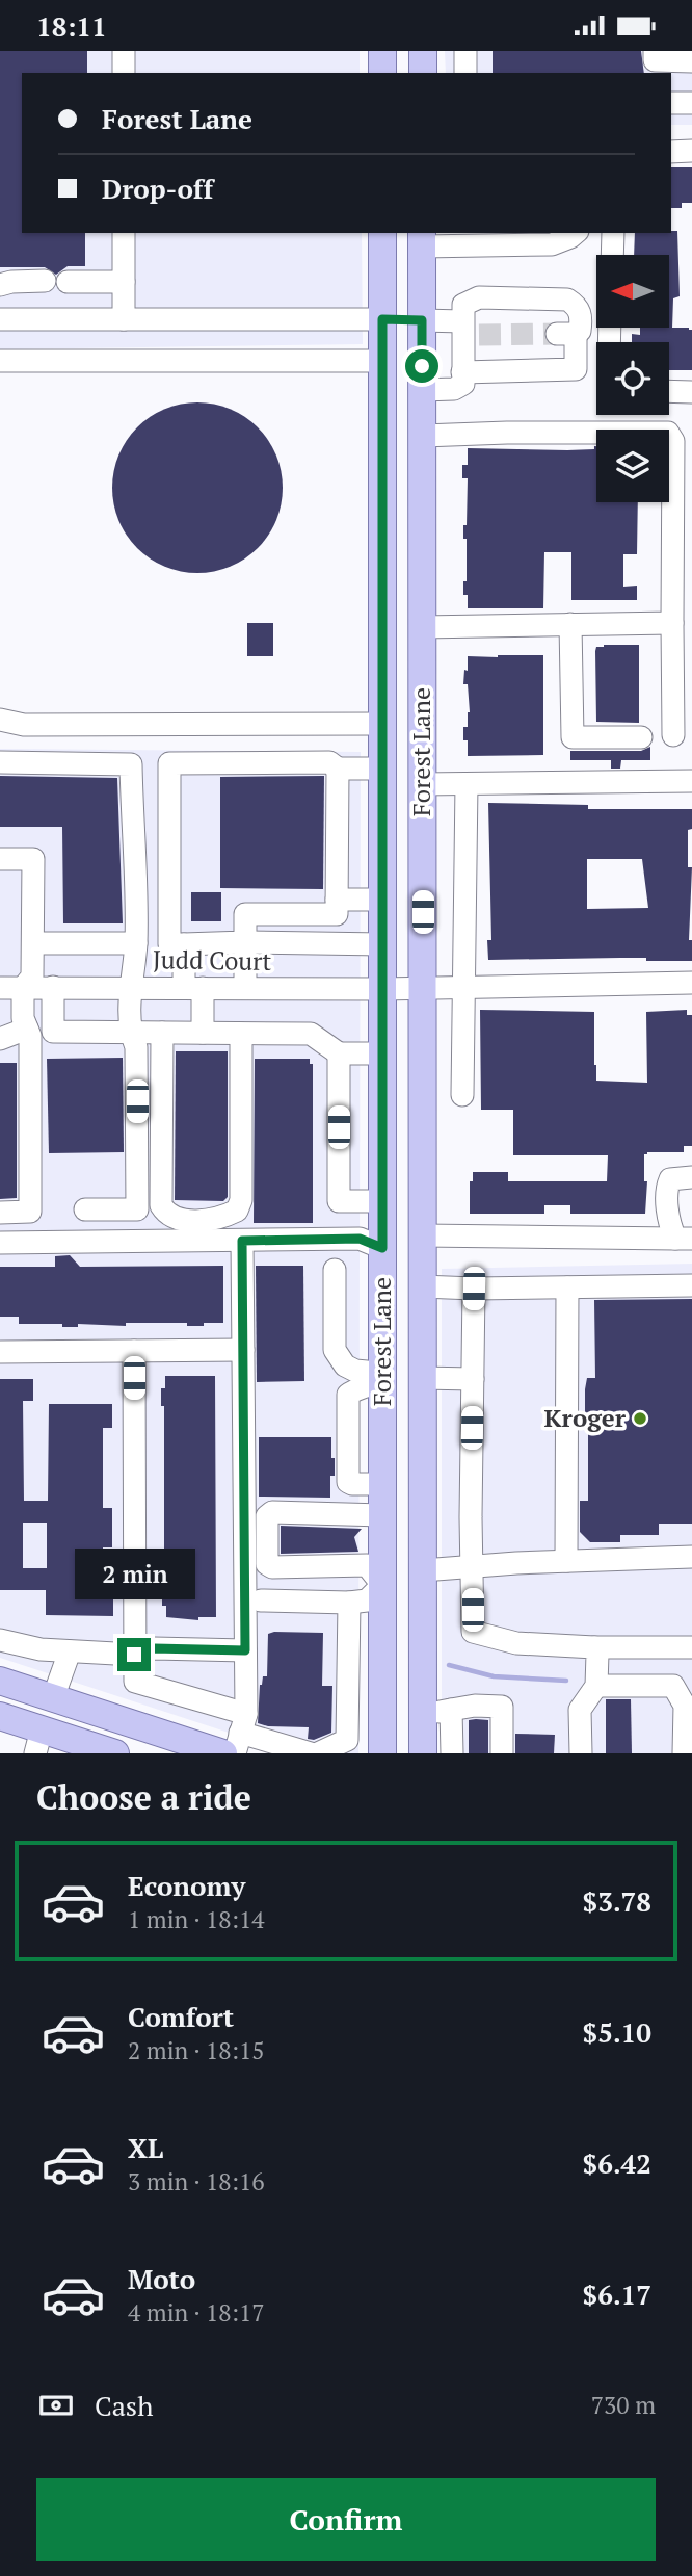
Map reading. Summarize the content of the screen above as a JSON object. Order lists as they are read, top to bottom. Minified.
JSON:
{"streets":{"main road":["Forest Lane"],"street":["Judd Court"]},"crossings":[["Forest Lane","Judd Court"]],"places":["Kroger"],"north":"left","page":{"status":"18:11","banner":["Forest Lane","Drop-off"],"bubble":"2 min","heading":"Choose a ride","list":[{"name":"Economy","note":"1 min · 18:14","value":"$3.78"},{"name":"Comfort","note":"2 min · 18:15","value":"$5.10"},{"name":"XL","note":"3 min · 18:16","value":"$6.42"},{"name":"Moto","note":"4 min · 18:17","value":"$6.17"}],"pay":["Cash","730 m"],"buttons":"Confirm"}}
